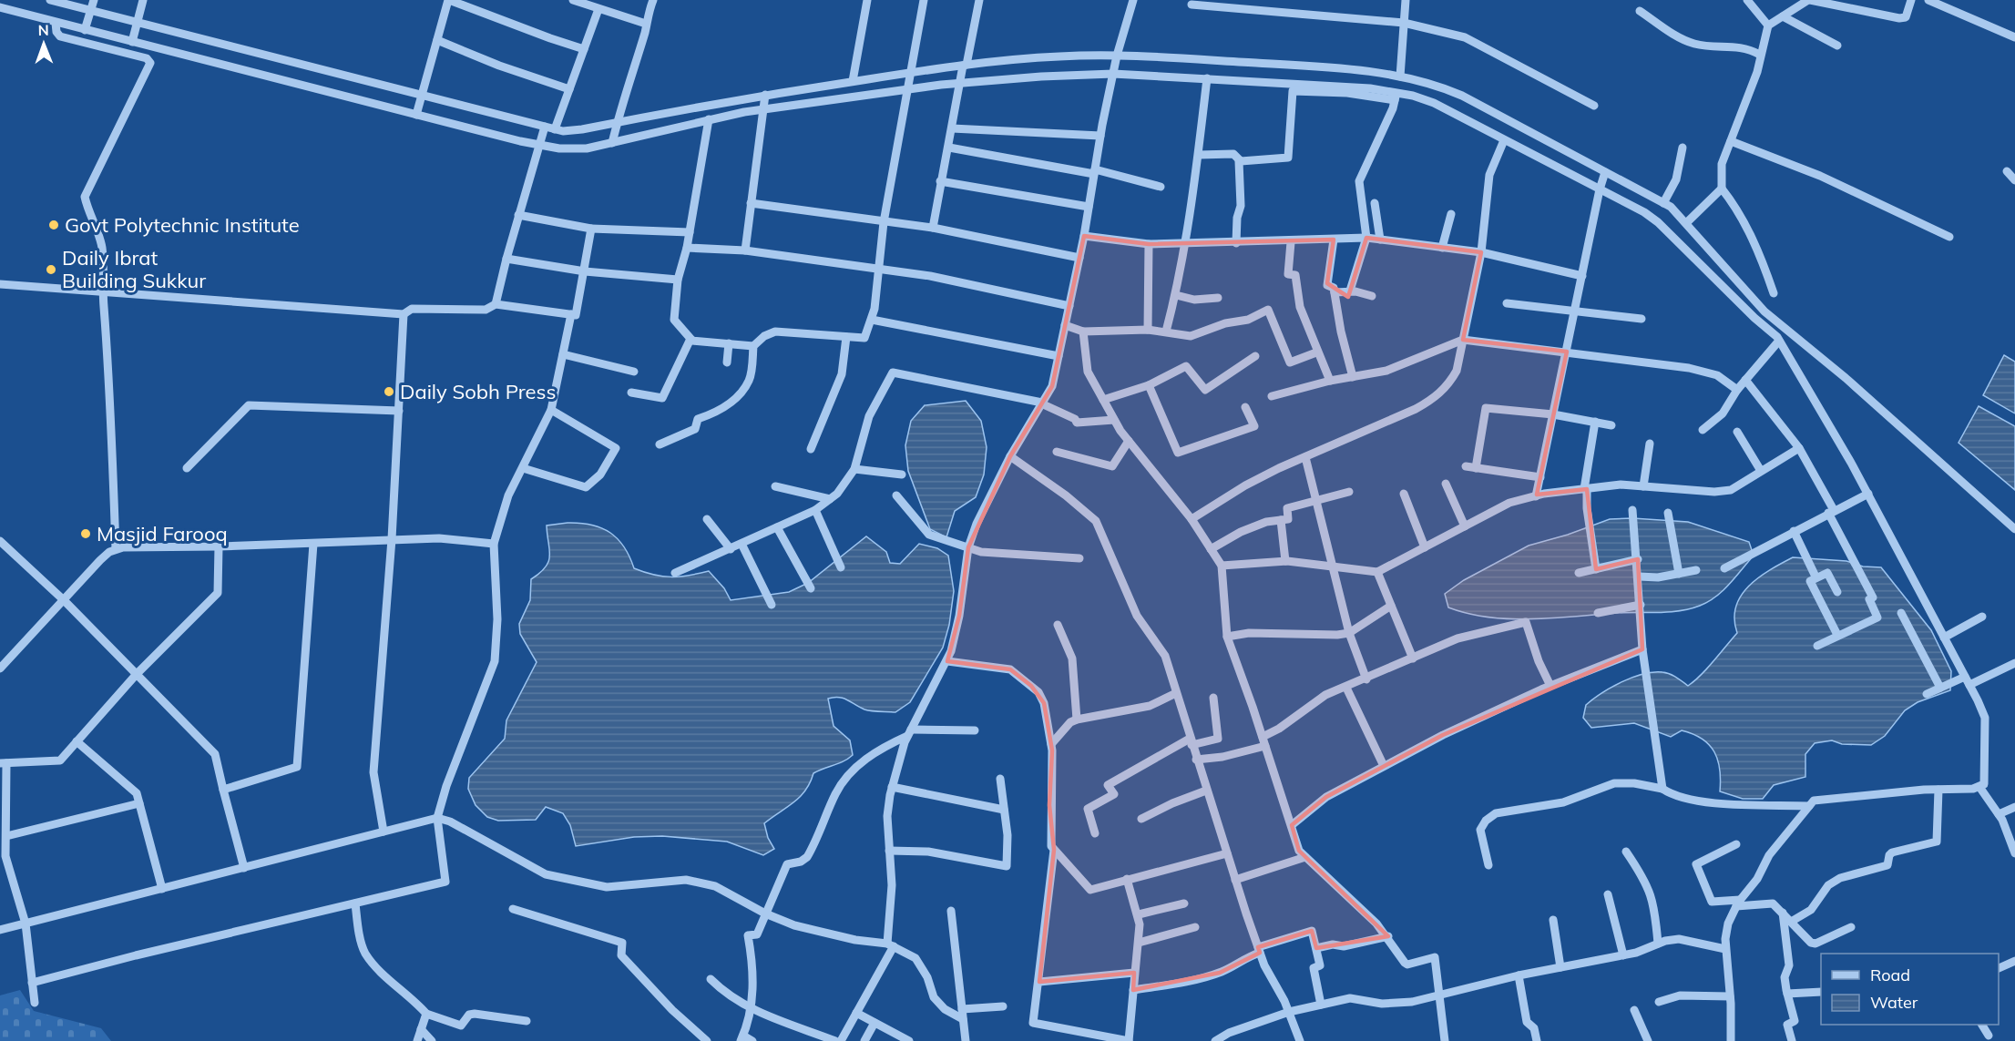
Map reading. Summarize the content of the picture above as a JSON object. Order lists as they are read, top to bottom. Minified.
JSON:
{"places":["Govt Polytechnic Institute","Daily Ibrat Building Sukkur","Daily Sobh Press","Masjid Farooq"],"legend":["Road","Water"],"north":"top"}
